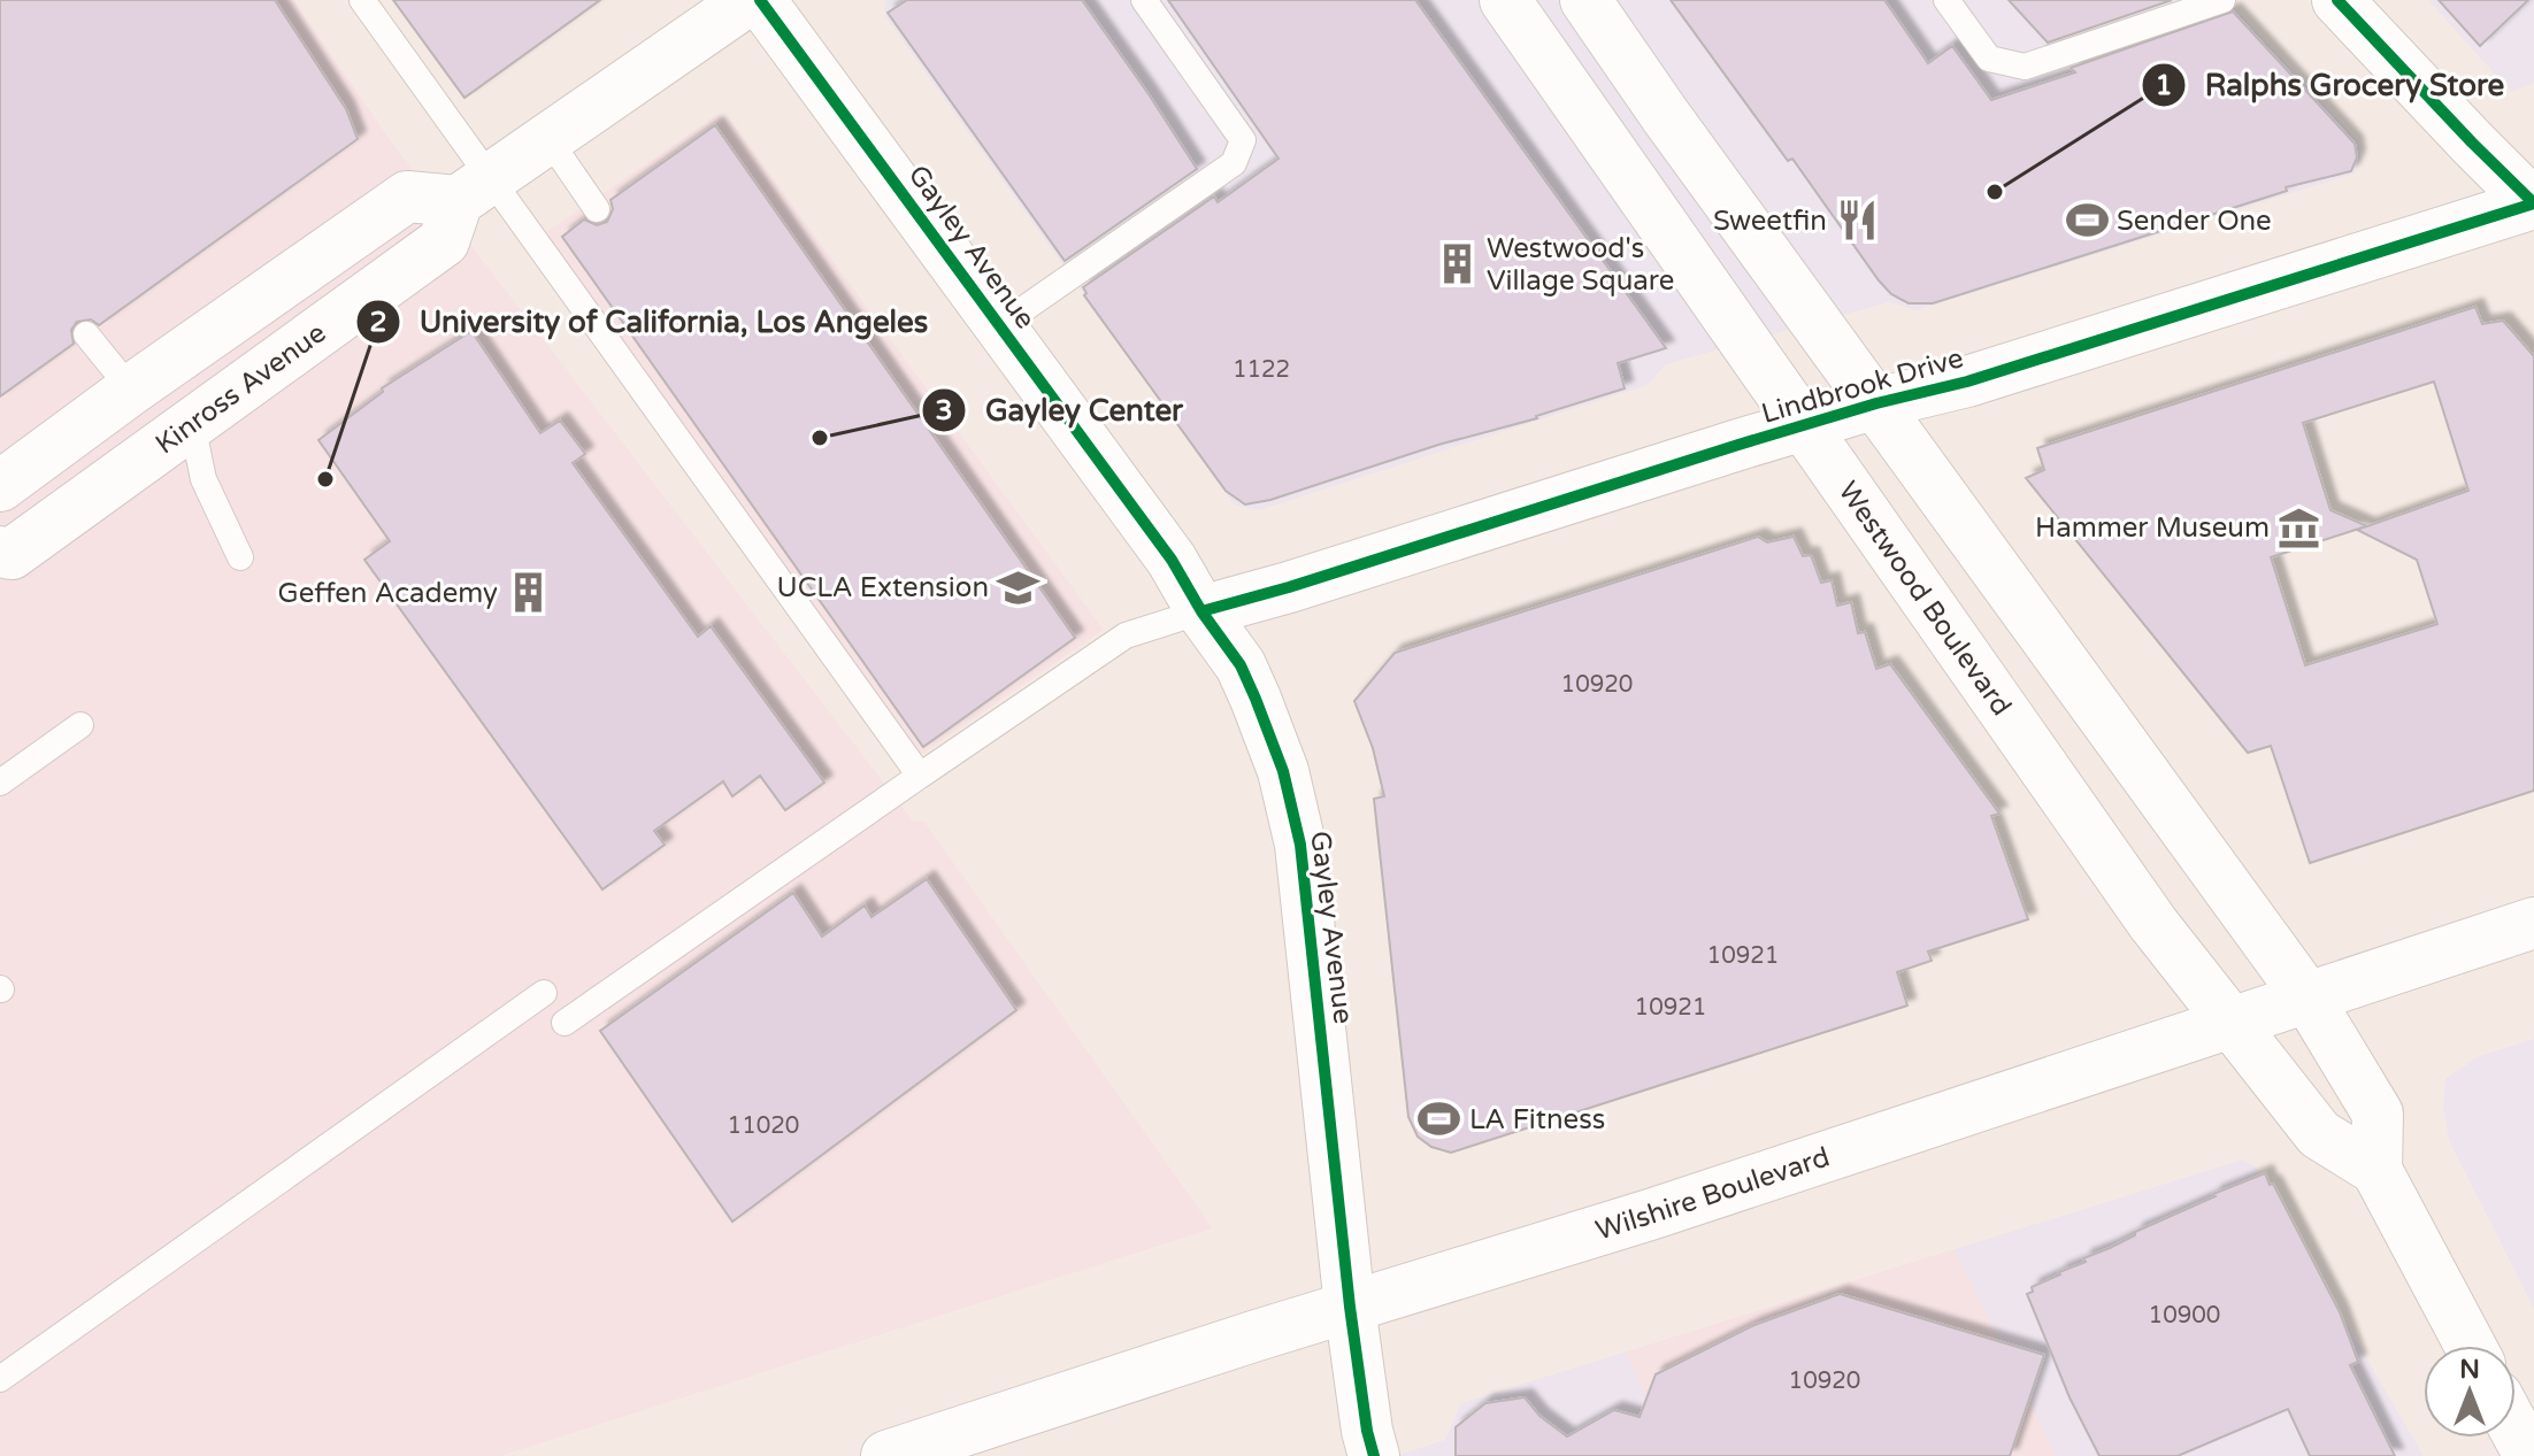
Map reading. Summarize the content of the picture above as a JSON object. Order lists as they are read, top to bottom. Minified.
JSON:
{"streets":{"main road":["Gayley Avenue","Lindbrook Drive","Kinross Avenue","Westwood Boulevard","Wilshire Boulevard"]},"crossings":[["Gayley Avenue","Lindbrook Drive"],["Gayley Avenue","Wilshire Boulevard"],["Lindbrook Drive","Westwood Boulevard"],["Westwood Boulevard","Wilshire Boulevard"]],"places":{"other":["Ralphs Grocery Store","Gayley Center","University of California, Los Angeles"],"restaurant":["Sweetfin"],"sports":["Sender One","LA Fitness"],"building":["Westwood's Village Square","Geffen Academy"],"museum":["Hammer Museum"],"school or university":["UCLA Extension"]},"house_numbers":["1122","10920","10921","10921","11020","10900","10920"],"north":"top"}
